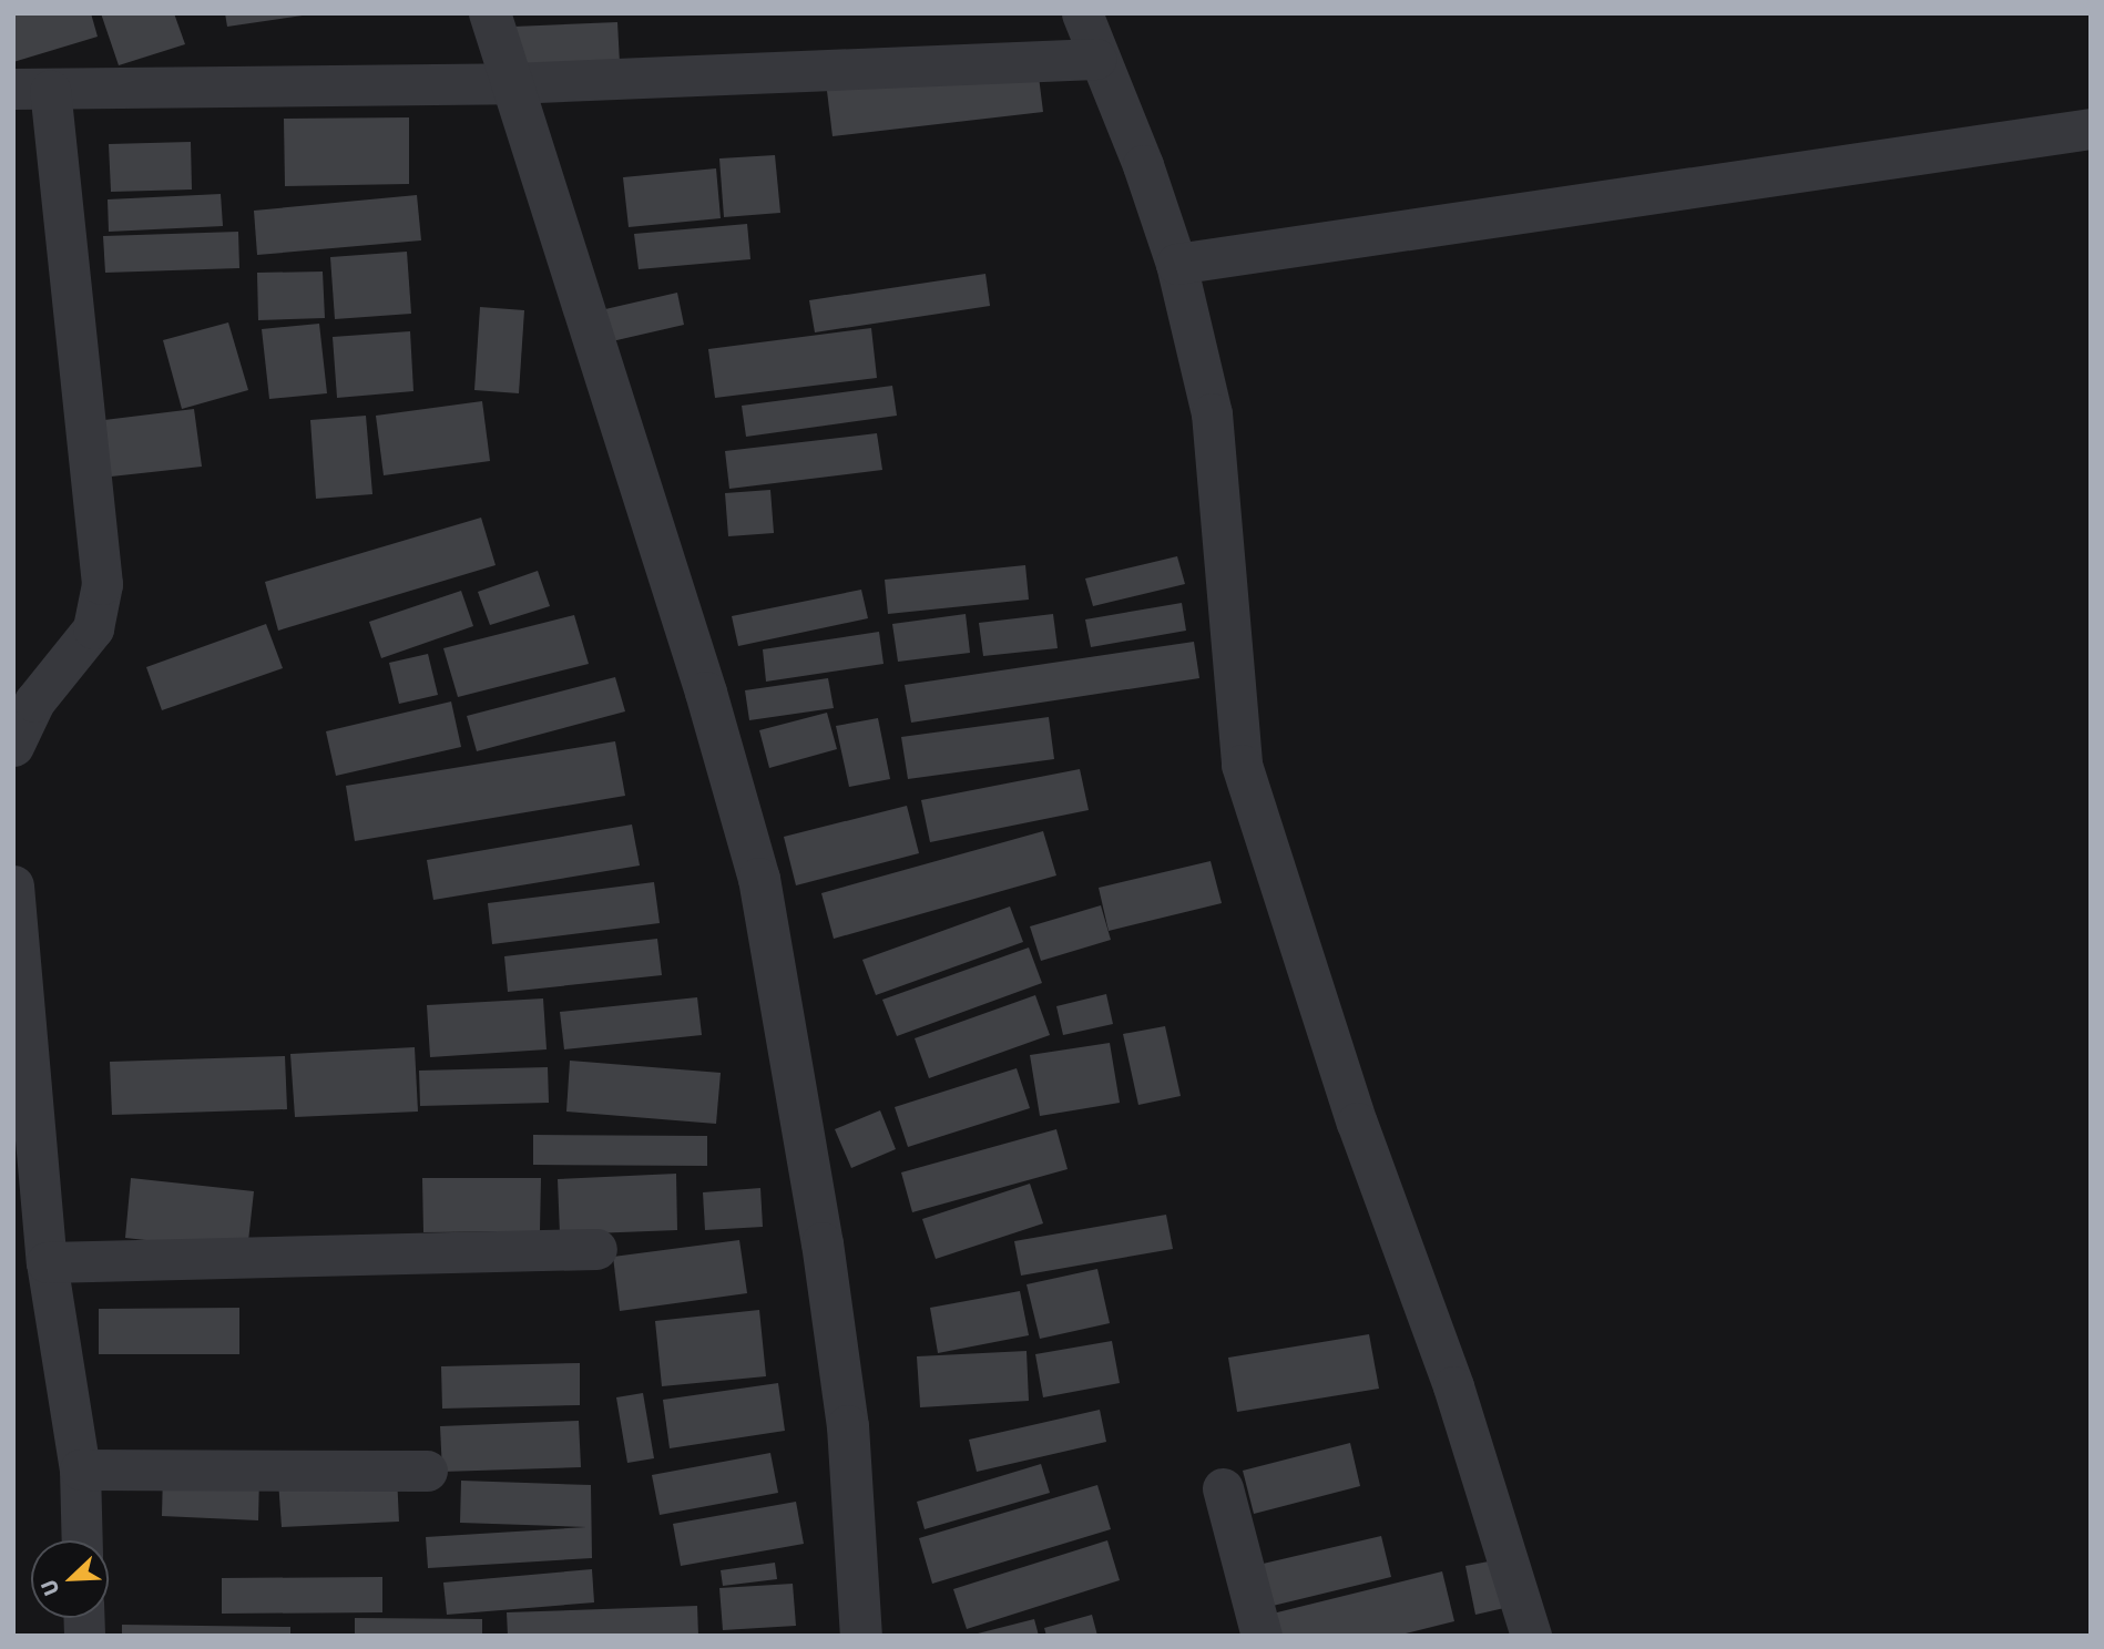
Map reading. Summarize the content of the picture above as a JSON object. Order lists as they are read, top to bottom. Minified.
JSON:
{"north":"bottom left"}
